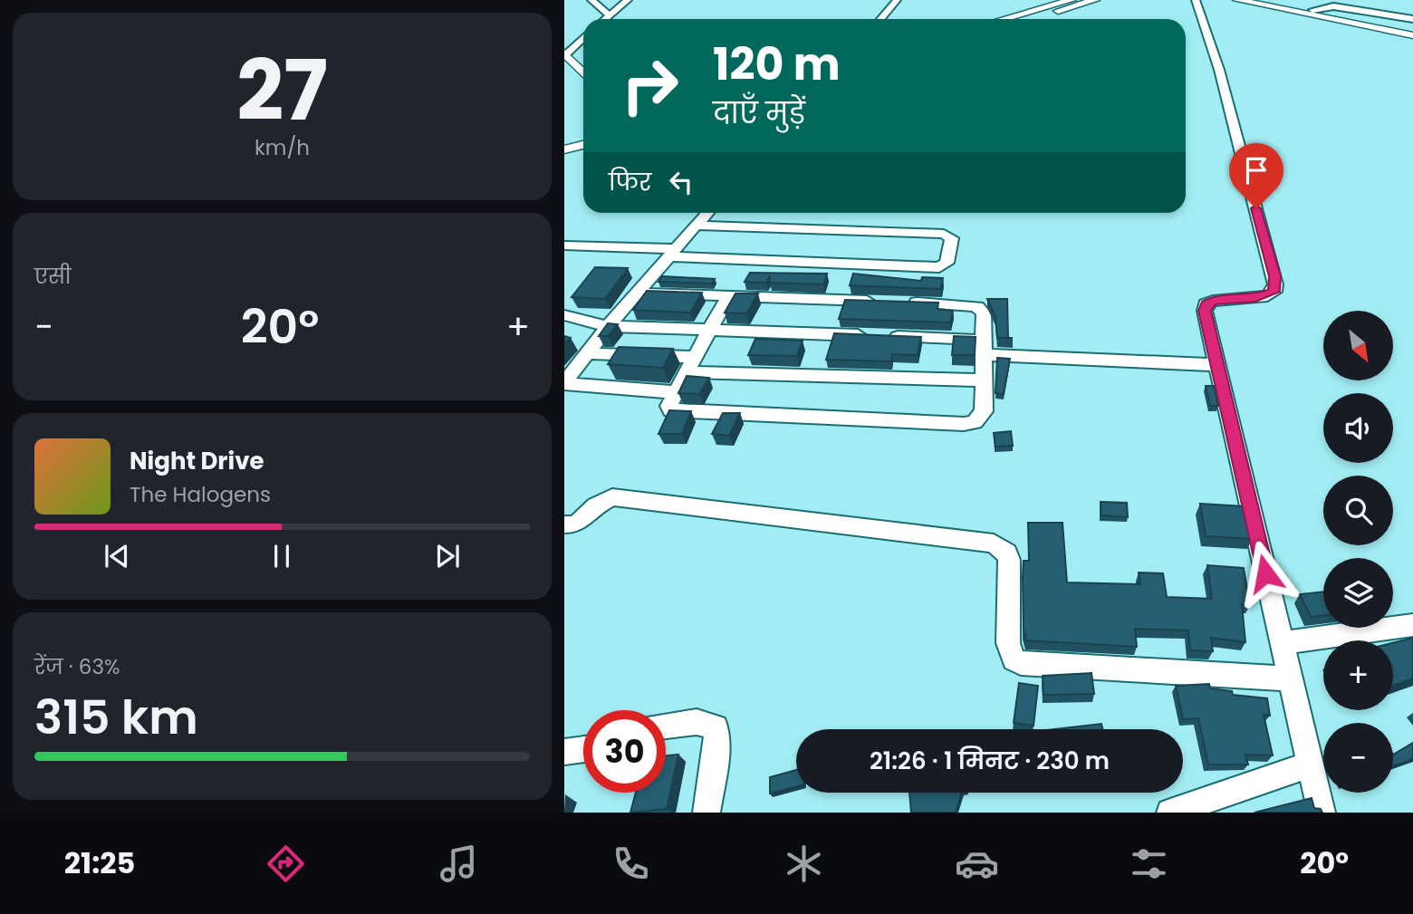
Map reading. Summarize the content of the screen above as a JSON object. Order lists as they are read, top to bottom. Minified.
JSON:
{"north":"bottom right","page":{"tile":[["27","km/h"],"एसी",["रेंज · 63%","315 km"]],"turn":["120 m","दाएँ मुड़ें"],"then":"फिर","heat":["−","20°","+"],"map_buttons":["+","−"],"song":["Night Drive","The Halogens"],"limit":"30","trip":"21:26 · 1 मिनट · 230 m","tabs":["21:25","20°"]}}
